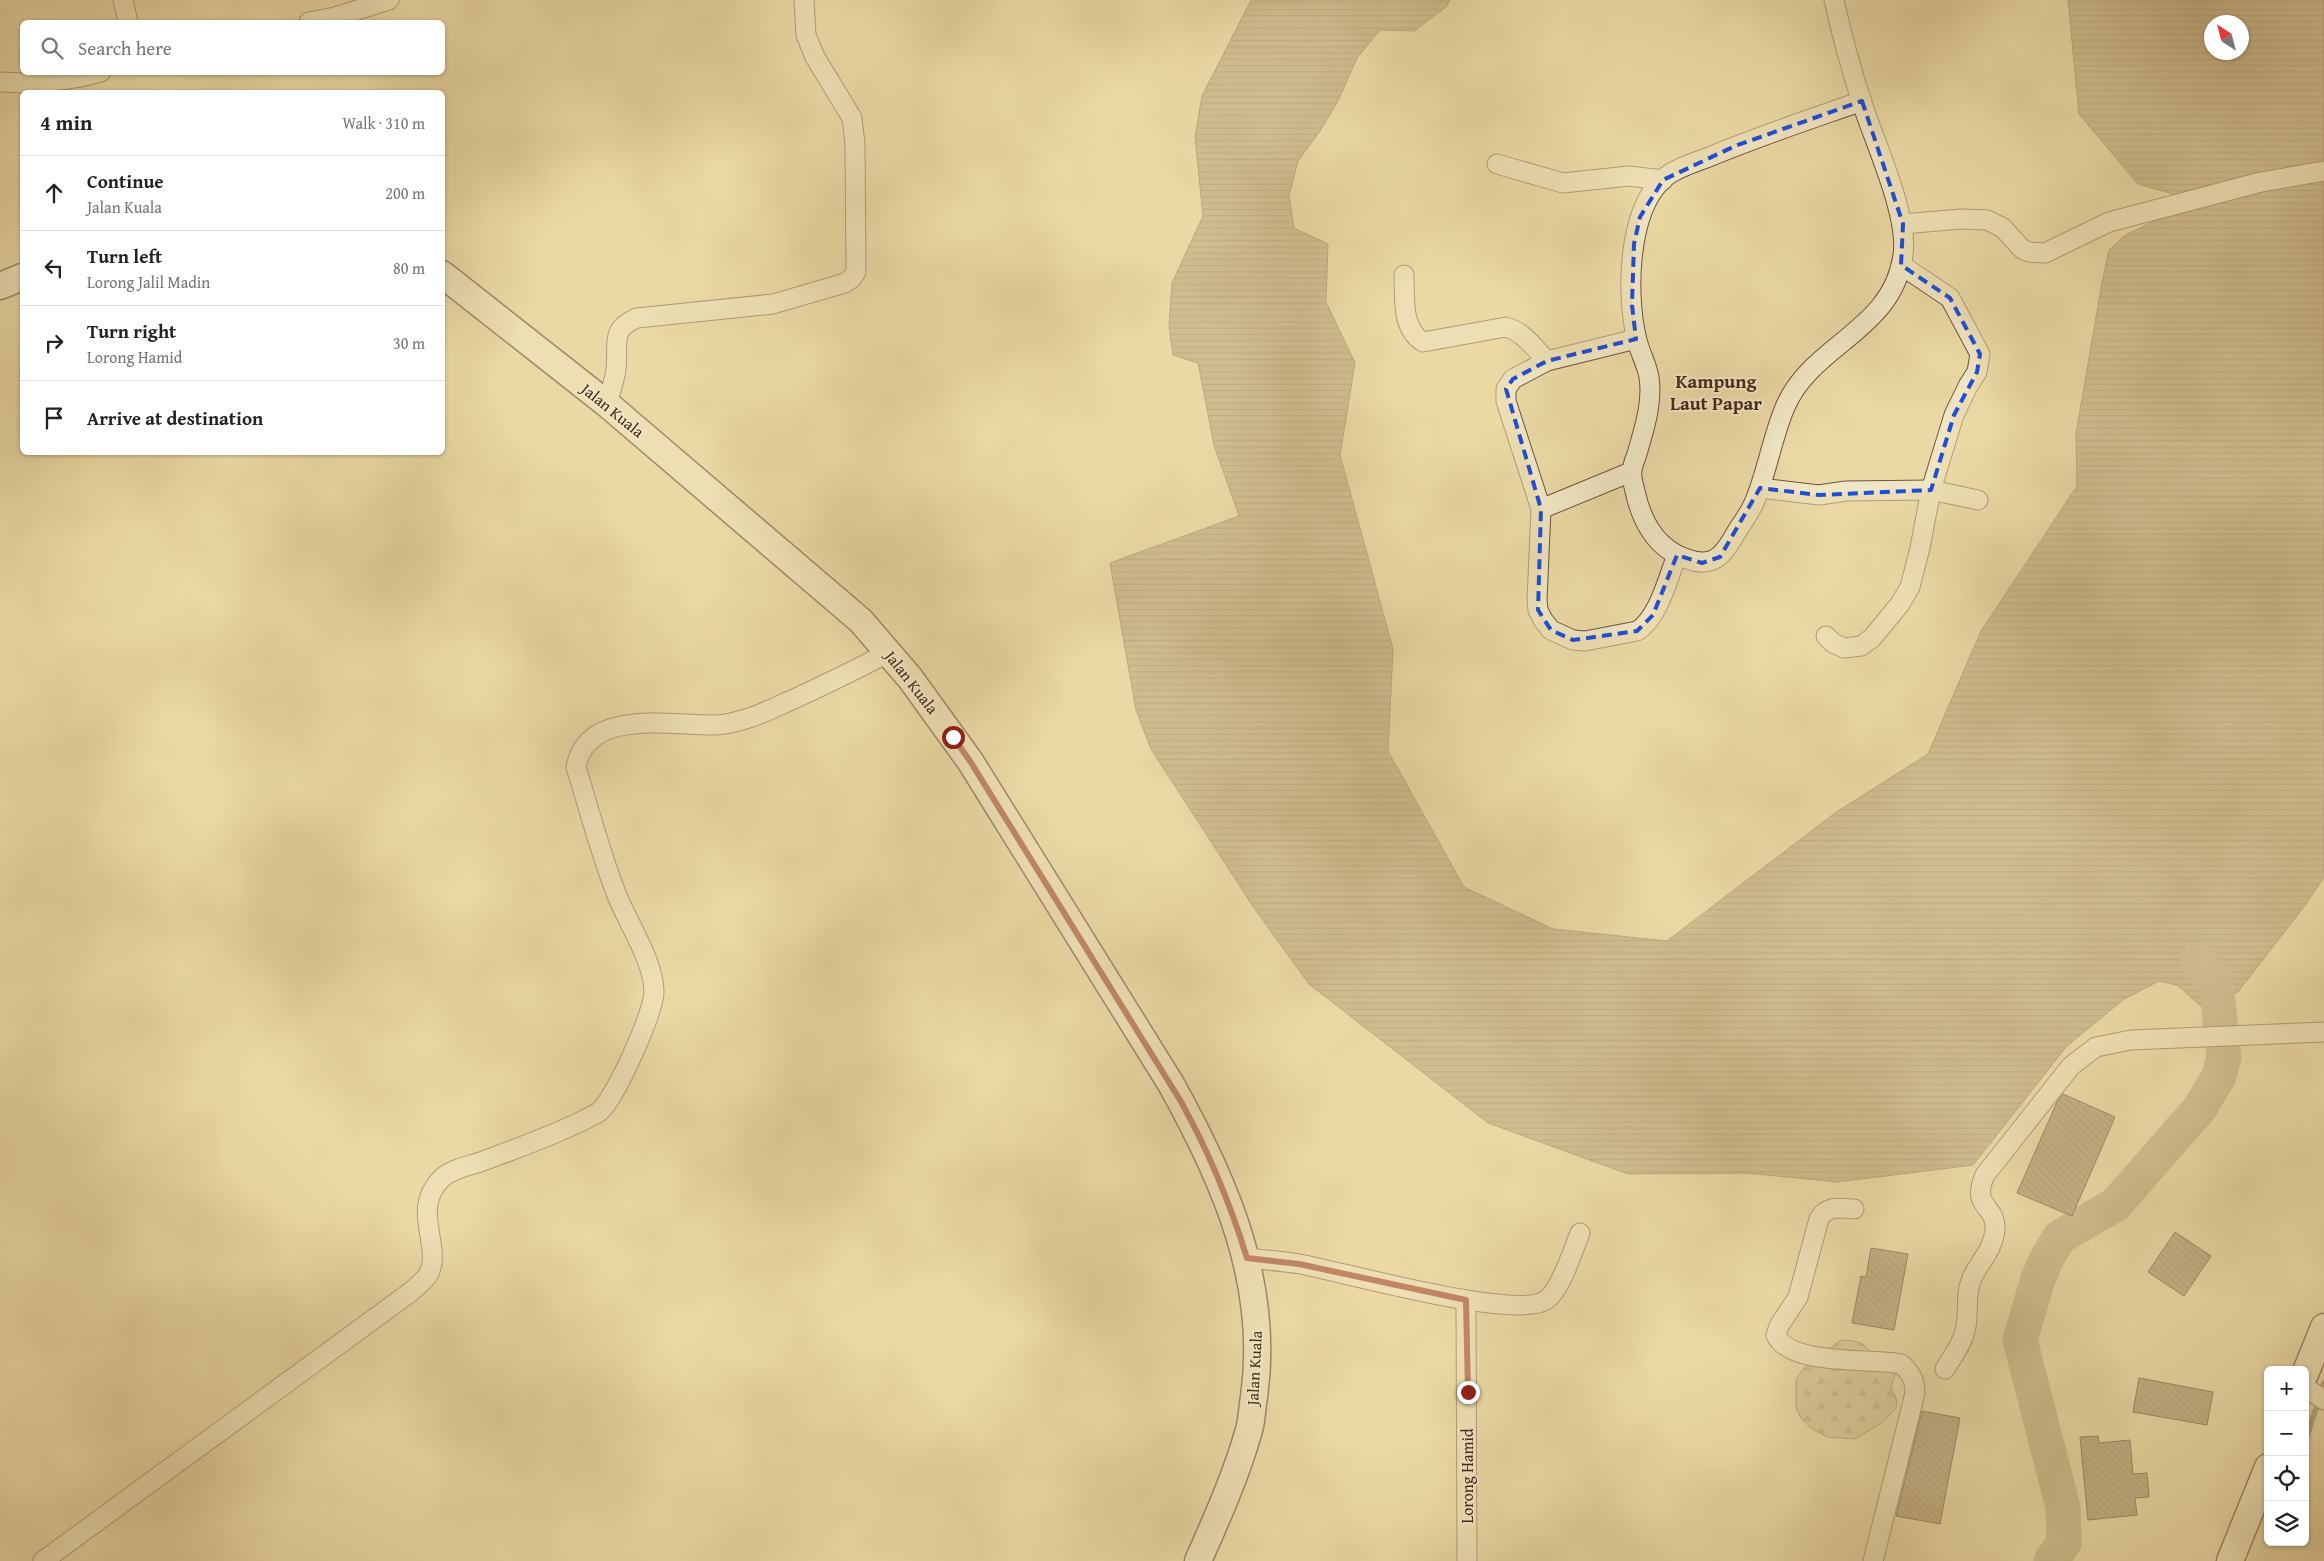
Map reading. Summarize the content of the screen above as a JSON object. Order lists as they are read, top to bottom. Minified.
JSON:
{"streets":{"main road":["Jalan Kuala"],"street":["Lorong Hamid"]},"districts":["Kampung Laut Papar"],"north":"top left","page":{"search":"Search here","heading":["4 min","Walk · 310 m"],"list":[["Continue","Jalan Kuala","200 m"],["Turn left","Lorong Jalil Madin","80 m"],["Turn right","Lorong Hamid","30 m"],"Arrive at destination"],"map_buttons":["+","−"]}}
